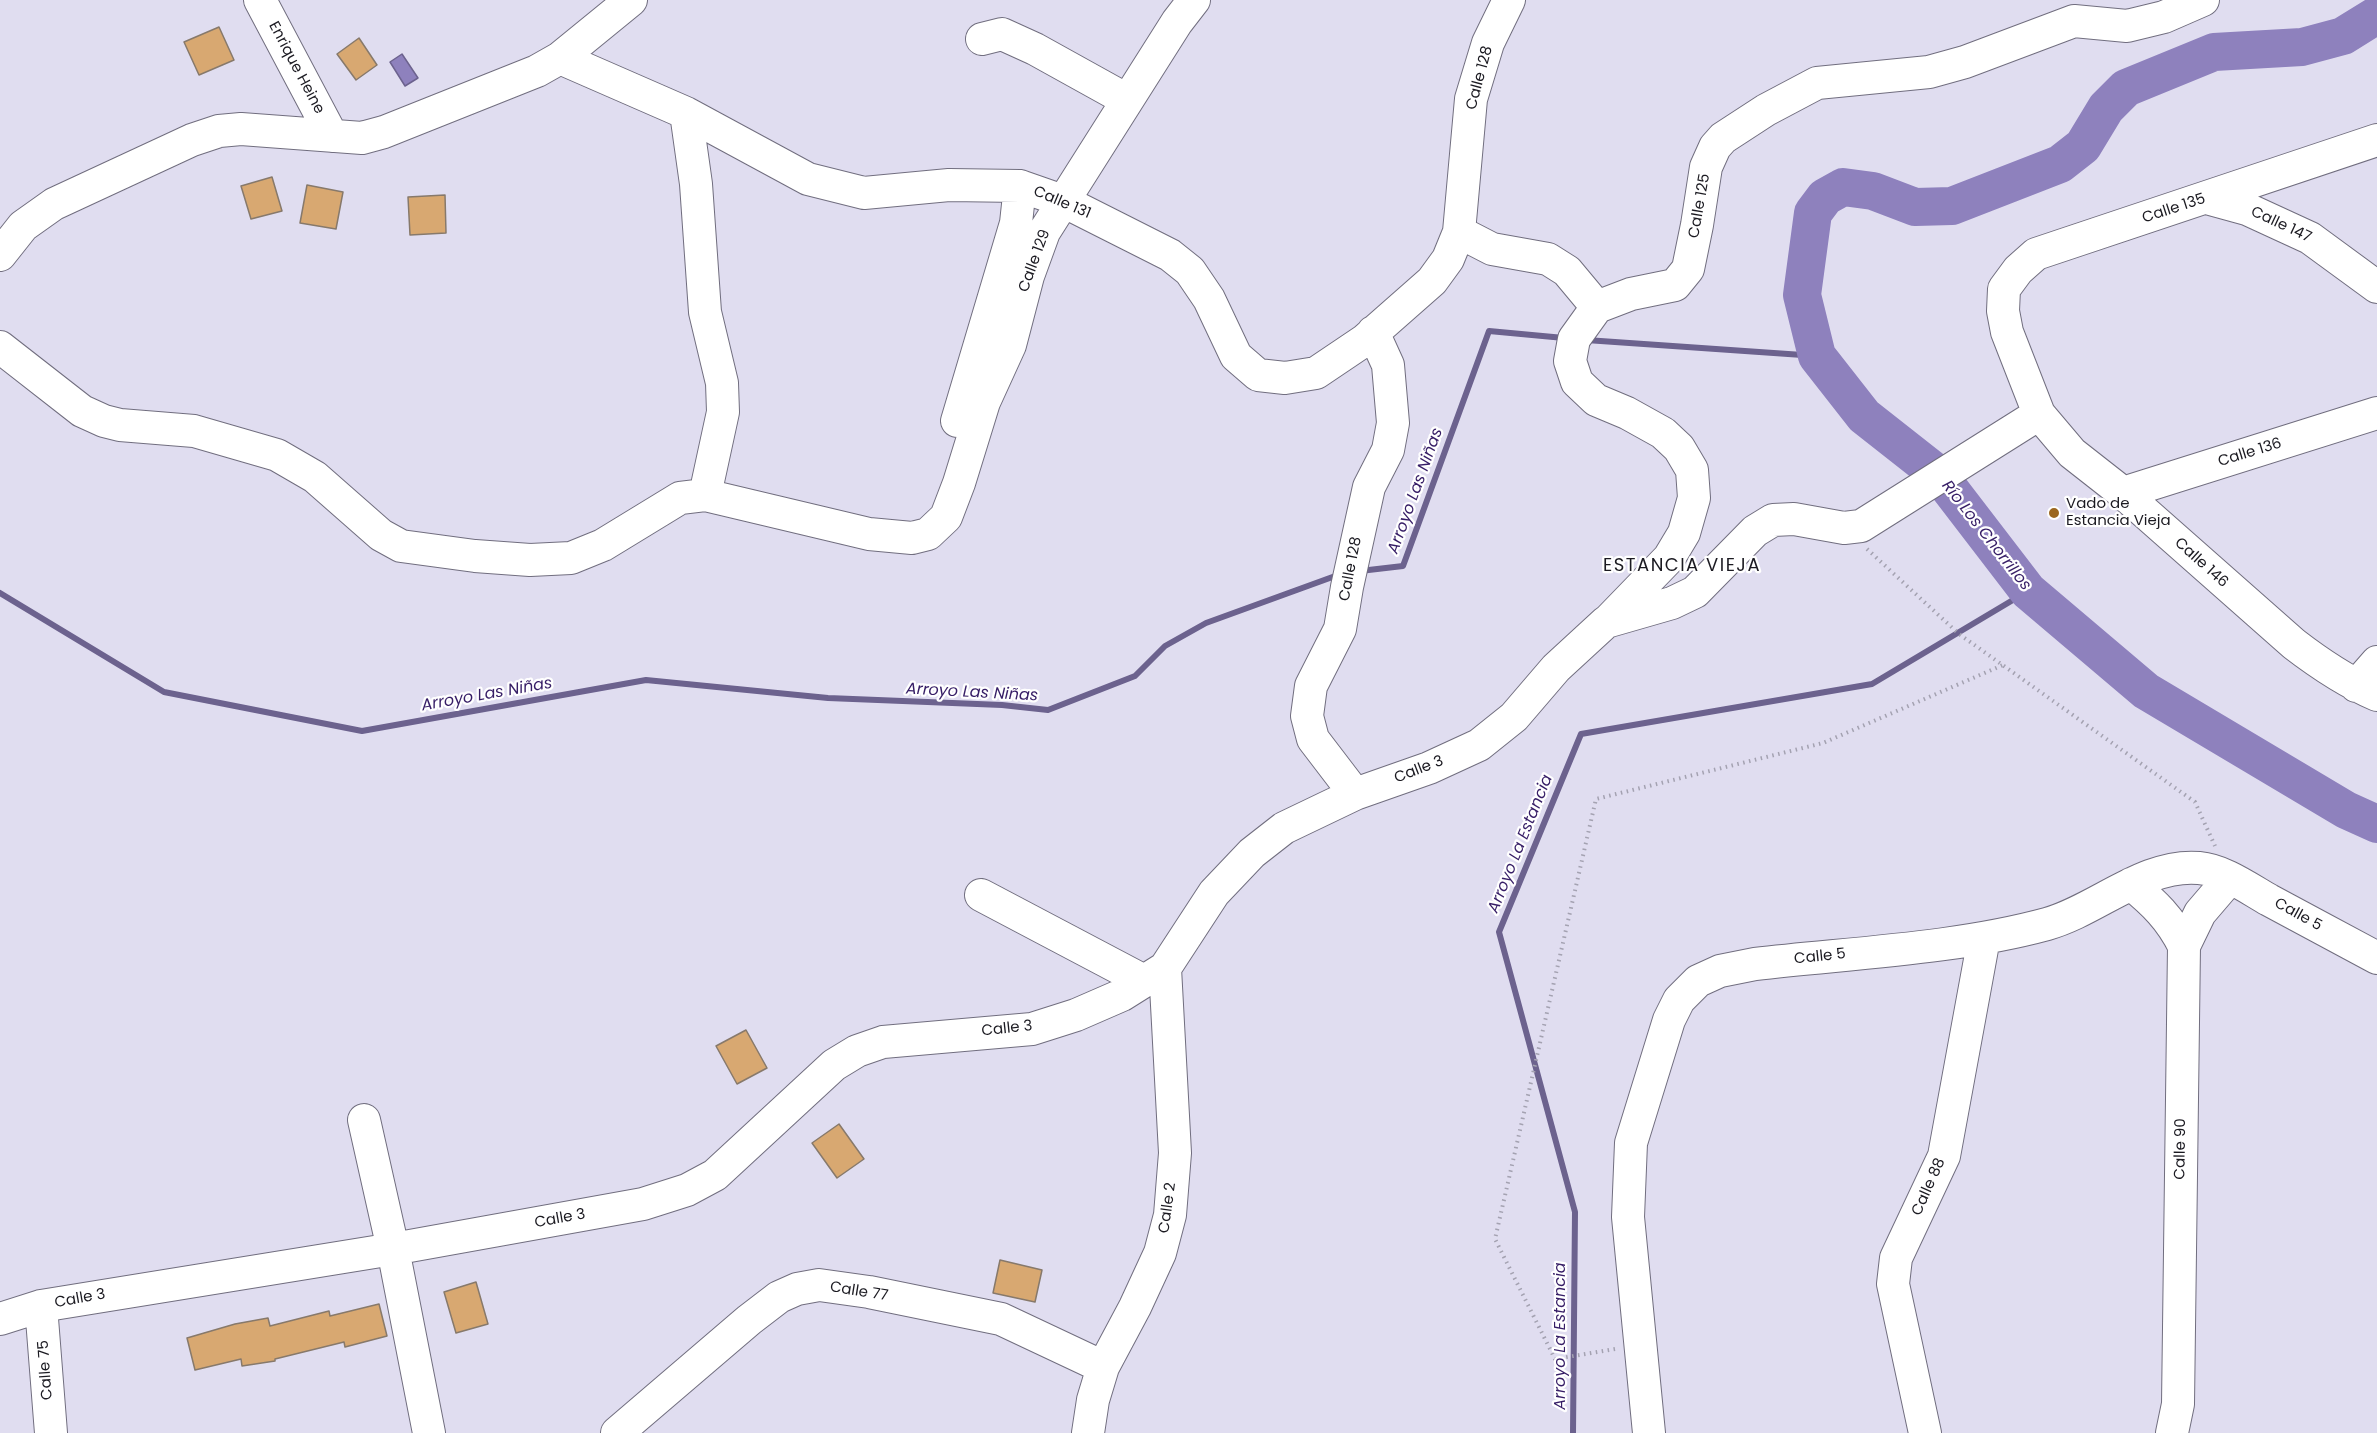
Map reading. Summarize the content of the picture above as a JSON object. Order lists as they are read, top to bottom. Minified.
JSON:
{"streets":{"street":["Enrique Heine","Calle 128","Calle 131","Calle 125","Calle 135","Calle 147","Calle 129","Calle 136","Calle 146","Calle 3","Calle 5","Calle 90","Calle 88","Calle 2","Calle 77","Calle 75"]},"crossings":[["Calle 128","Calle 131"],["Calle 128","Calle 3"],["Calle 131","Calle 129"],["Calle 135","Calle 147"],["Calle 135","Calle 146"],["Calle 136","Calle 146"],["Calle 146","Calle 3"],["Calle 3","Calle 2"],["Calle 3","Calle 75"],["Calle 5","Calle 90"],["Calle 5","Calle 88"],["Calle 2","Calle 77"]],"districts":["ESTANCIA VIEJA"],"water":["Arroyo Las Niñas","Río Los Chorrillos","Arroyo La Estancia"],"places":["Vado de Estancia Vieja"]}
